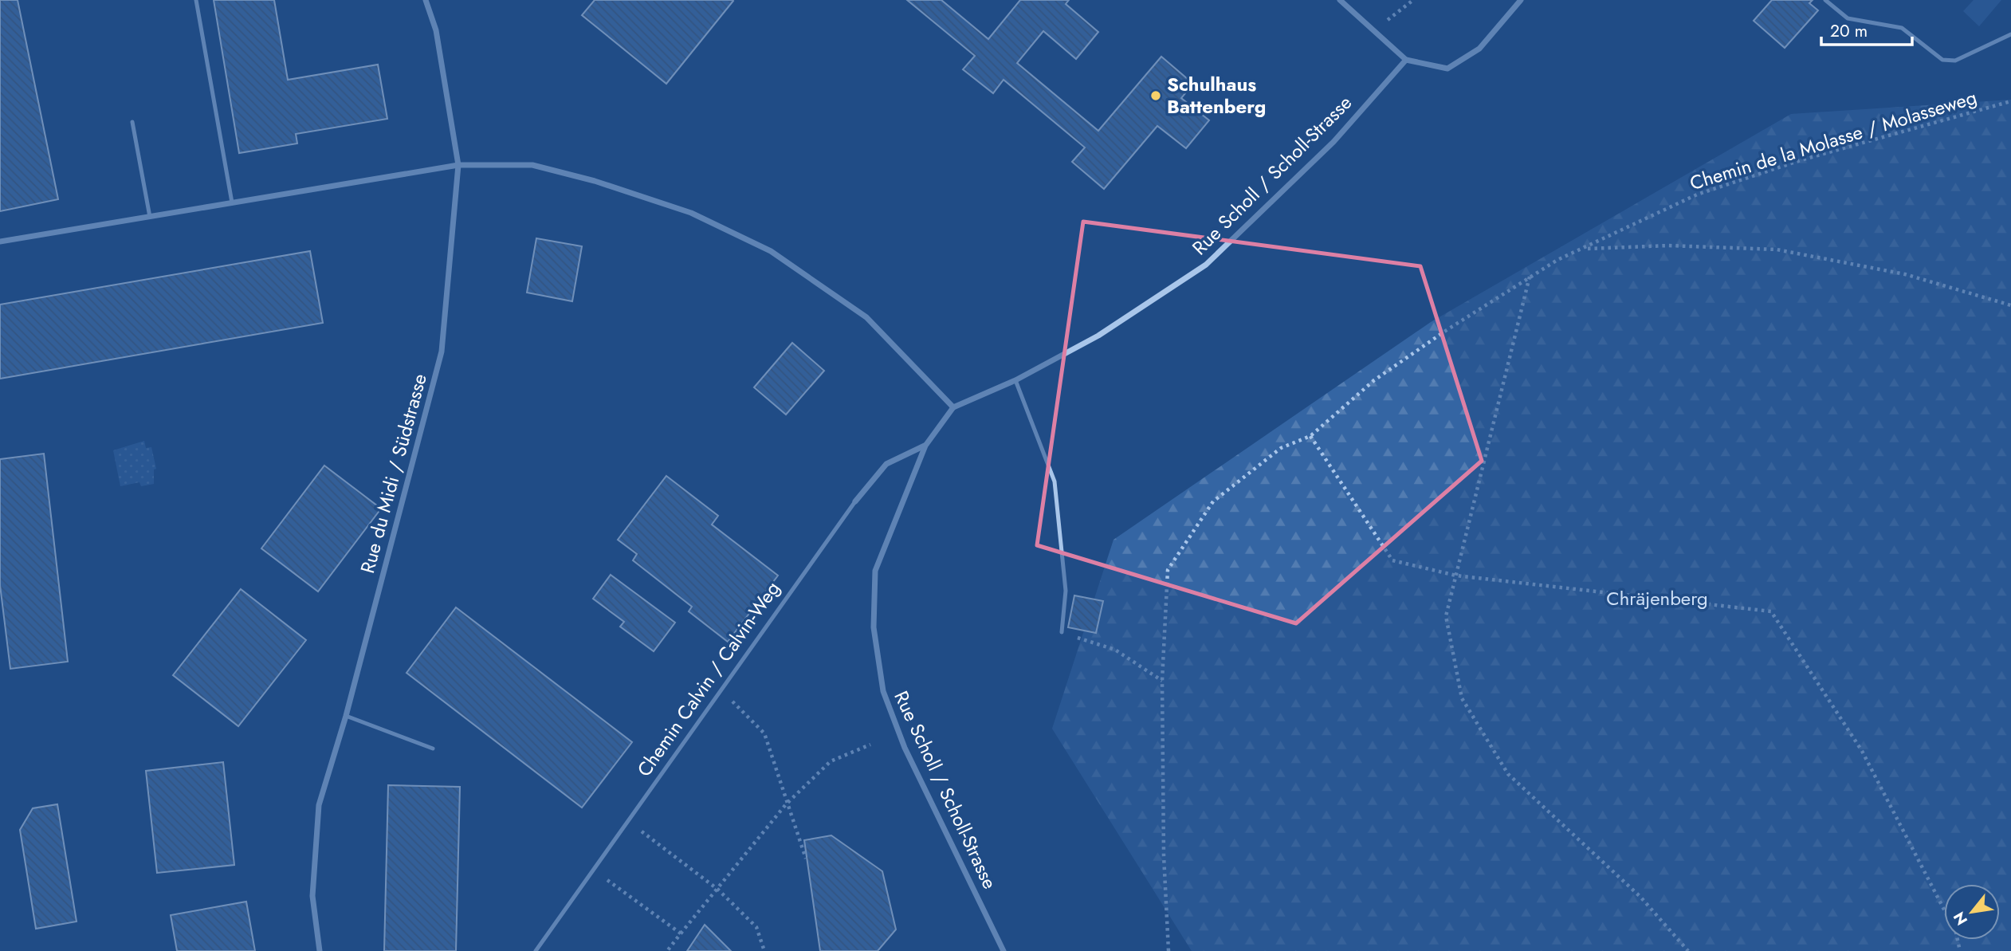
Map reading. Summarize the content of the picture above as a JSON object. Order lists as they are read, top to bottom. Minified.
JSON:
{"streets":{"street":["Rue Scholl / Scholl-Strasse","Rue du Midi / Südstrasse","Chemin Calvin / Calvin-Weg"],"path":["Chemin de la Molasse / Molasseweg"]},"crossings":[["Rue Scholl / Scholl-Strasse","Chemin Calvin / Calvin-Weg"]],"parks":["Chräjenberg"],"places":["Schulhaus Battenberg"],"scale_bar":"20 m","north":"bottom left"}
